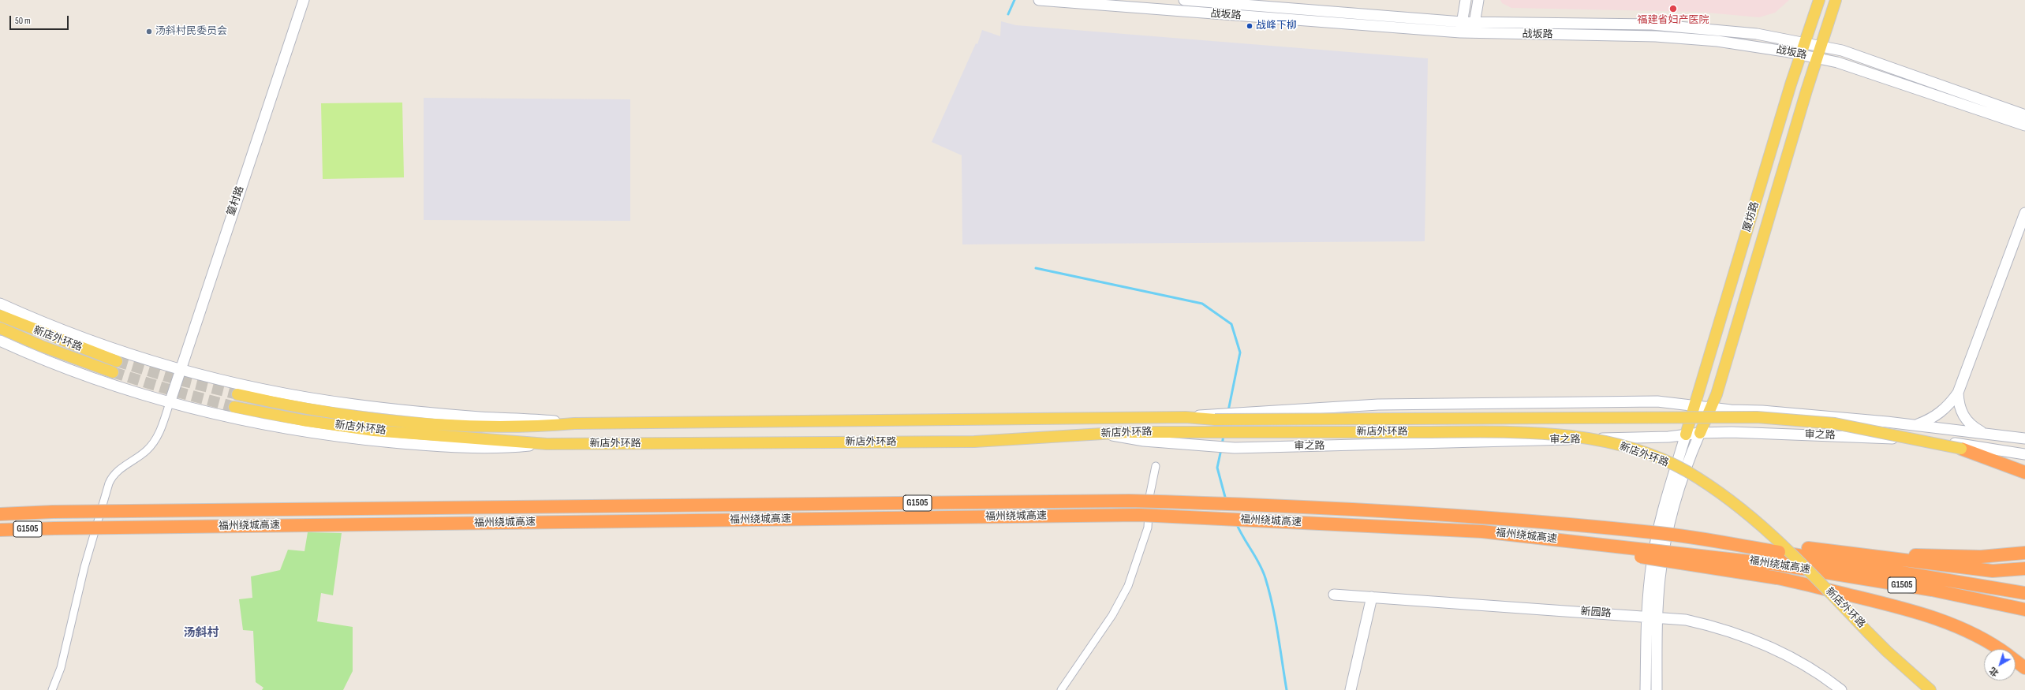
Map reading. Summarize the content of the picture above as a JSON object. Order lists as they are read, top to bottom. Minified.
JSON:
{"streets":{"highway":["G1505","福州绕城高速"],"main road":["战坂路","篁村路","厦坊路","新店外环路","审之路","新园路"]},"crossings":[["战坂路","厦坊路"],["厦坊路","审之路"],["新店外环路","审之路"]],"districts":["汤斜村"],"places":["福建省妇产医院","战峰下柳","汤斜村民委员会"],"scale_bar":"50 m","north":"bottom left"}
